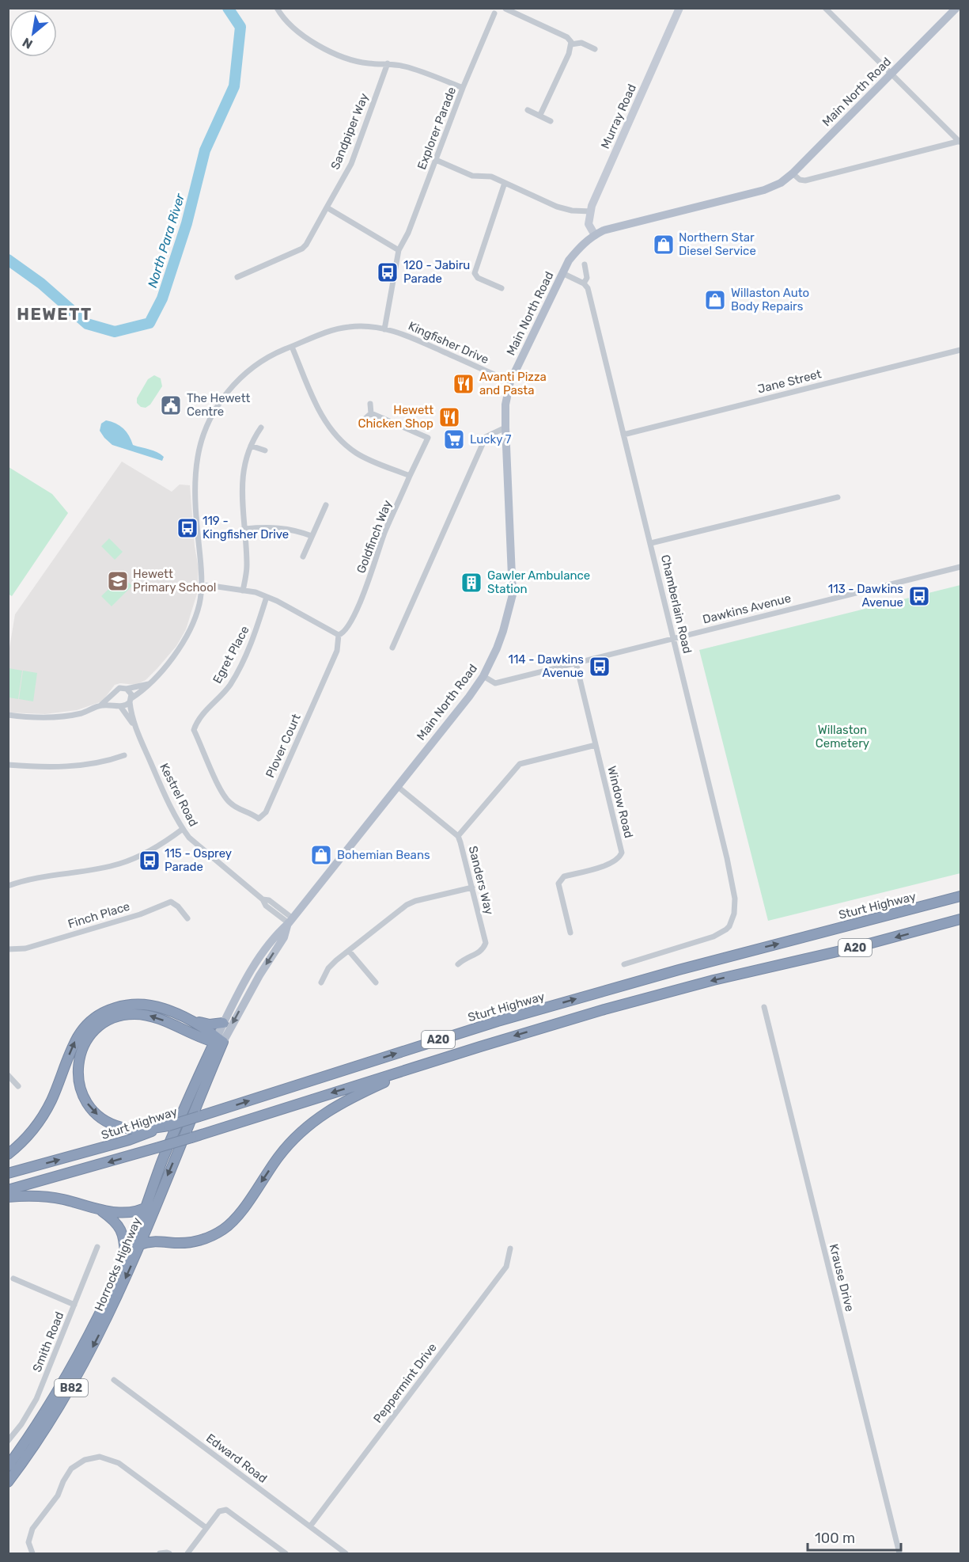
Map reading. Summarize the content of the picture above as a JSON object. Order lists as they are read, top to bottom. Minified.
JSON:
{"streets":{"highway":["Sturt Highway","A20","Horrocks Highway","B82"],"main road":["Main North Road"],"street":["Murray Road","Explorer Parade","Sandpiper Way","Kingfisher Drive","Jane Street","Goldfinch Way","Chamberlain Road","Dawkins Avenue","Egret Place","Plover Court","Kestrel Road","Window Road","Sanders Way","Finch Place","Krause Drive","Smith Road","Peppermint Drive","Edward Road"]},"crossings":[["Main North Road","Murray Road"],["Main North Road","Kingfisher Drive"],["Main North Road","Dawkins Avenue"],["Main North Road","Kestrel Road"],["Main North Road","Sanders Way"],["Main North Road","Horrocks Highway"],["Explorer Parade","Kingfisher Drive"],["Kingfisher Drive","Kestrel Road"],["Jane Street","Chamberlain Road"],["Goldfinch Way","Plover Court"],["Chamberlain Road","Dawkins Avenue"],["Dawkins Avenue","Window Road"],["Egret Place","Plover Court"],["Peppermint Drive","Edward Road"]],"districts":["HEWETT"],"water":["North Para River"],"parks":["Willaston Cemetery"],"places":{"shop":["Northern Star Diesel Service","Willaston Auto Body Repairs","Bohemian Beans"],"bus stop":["120 - Jabiru Parade","119 - Kingfisher Drive","113 - Dawkins Avenue","114 - Dawkins Avenue","115 - Osprey Parade"],"restaurant":["Avanti Pizza and Pasta","Hewett Chicken Shop"],"public building":["The Hewett Centre"],"supermarket":["Lucky 7"],"school or university":["Hewett Primary School"],"building":["Gawler Ambulance Station"]},"scale_bar":"100 m","north":"bottom left"}
